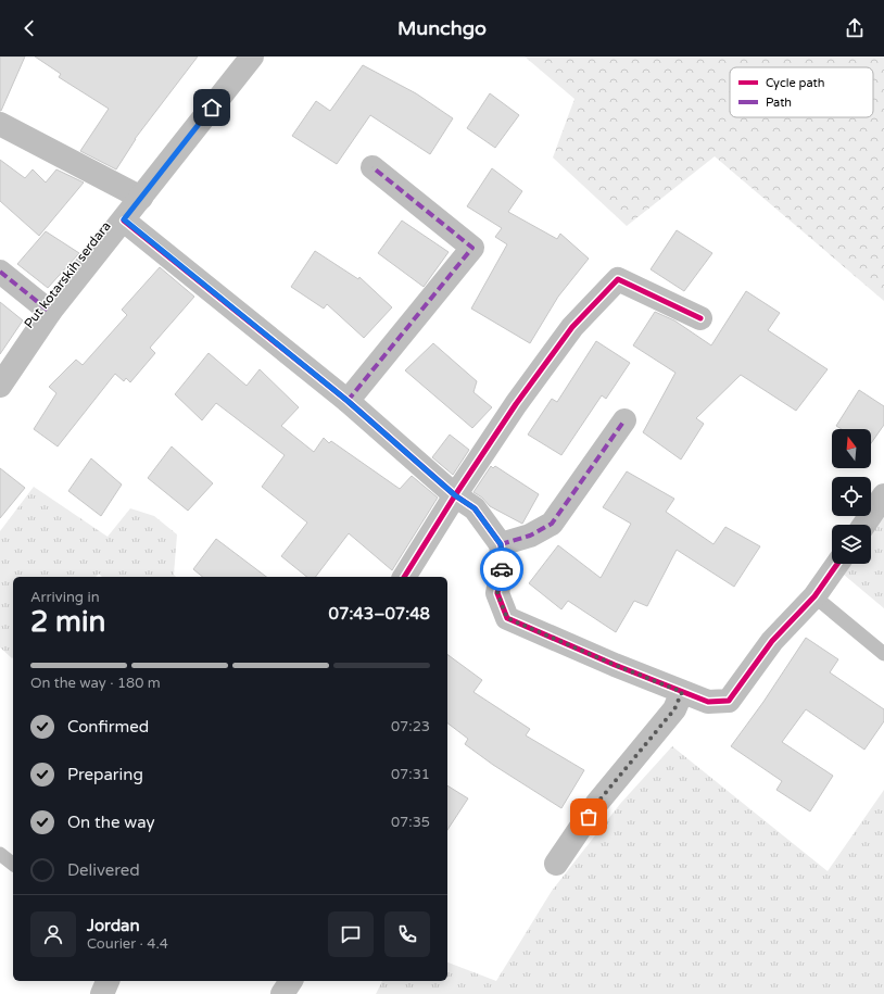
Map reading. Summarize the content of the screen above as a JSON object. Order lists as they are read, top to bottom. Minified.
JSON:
{"streets":{"street":["Put kotarskih serdara"]},"legend":["Cycle path","Path"],"north":"top","page":{"header":"Munchgo","heading":["2 min","Arriving in","07:43–07:48"],"panel":["Jordan","Courier · 4.4"],"bar":"On the way · 180 m","list":[["Confirmed","07:23"],["Preparing","07:31"],["On the way","07:35"],"Delivered"]}}
